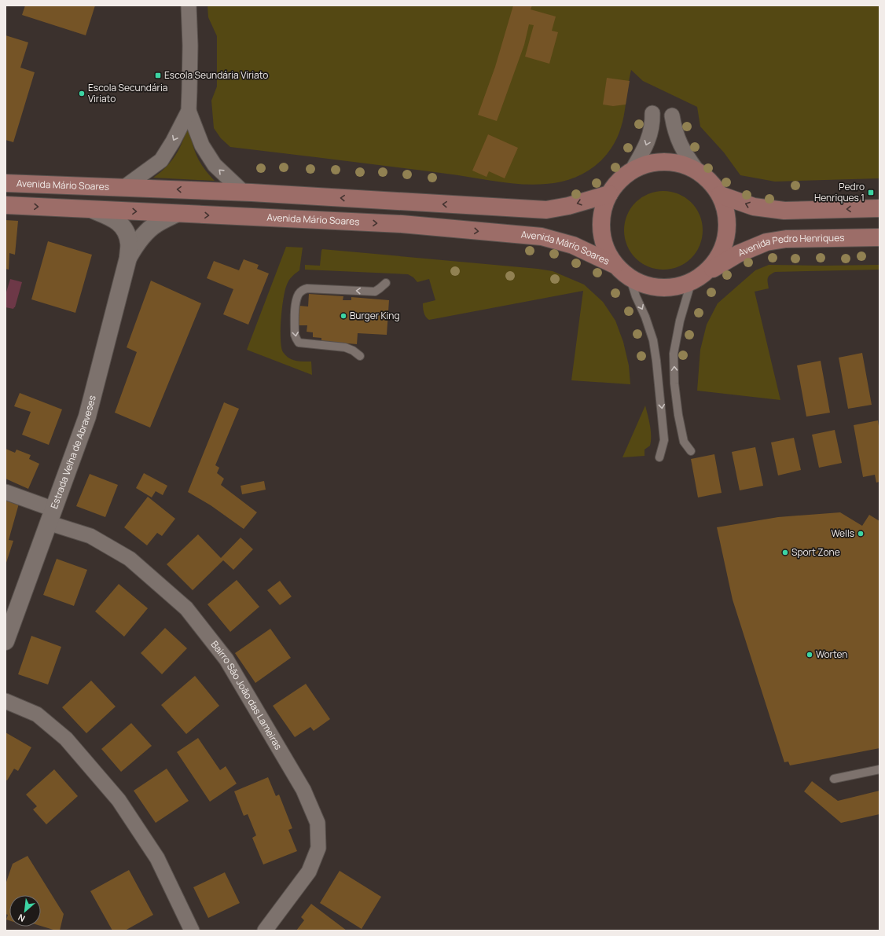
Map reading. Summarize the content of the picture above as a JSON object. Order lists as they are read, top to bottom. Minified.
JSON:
{"streets":{"main road":["Avenida Mário Soares","Avenida Pedro Henriques"],"street":["Estrada Velha de Abraveses","Bairro São João das Lameiras"]},"crossings":[["Estrada Velha de Abraveses","Bairro São João das Lameiras"]],"places":{"transit":["Escola Seundária Viriato","Pedro Henriques 1"],"other":["Escola Secundária Viriato","Burger King","Wells","Sport Zone","Worten"]},"north":"bottom left"}
